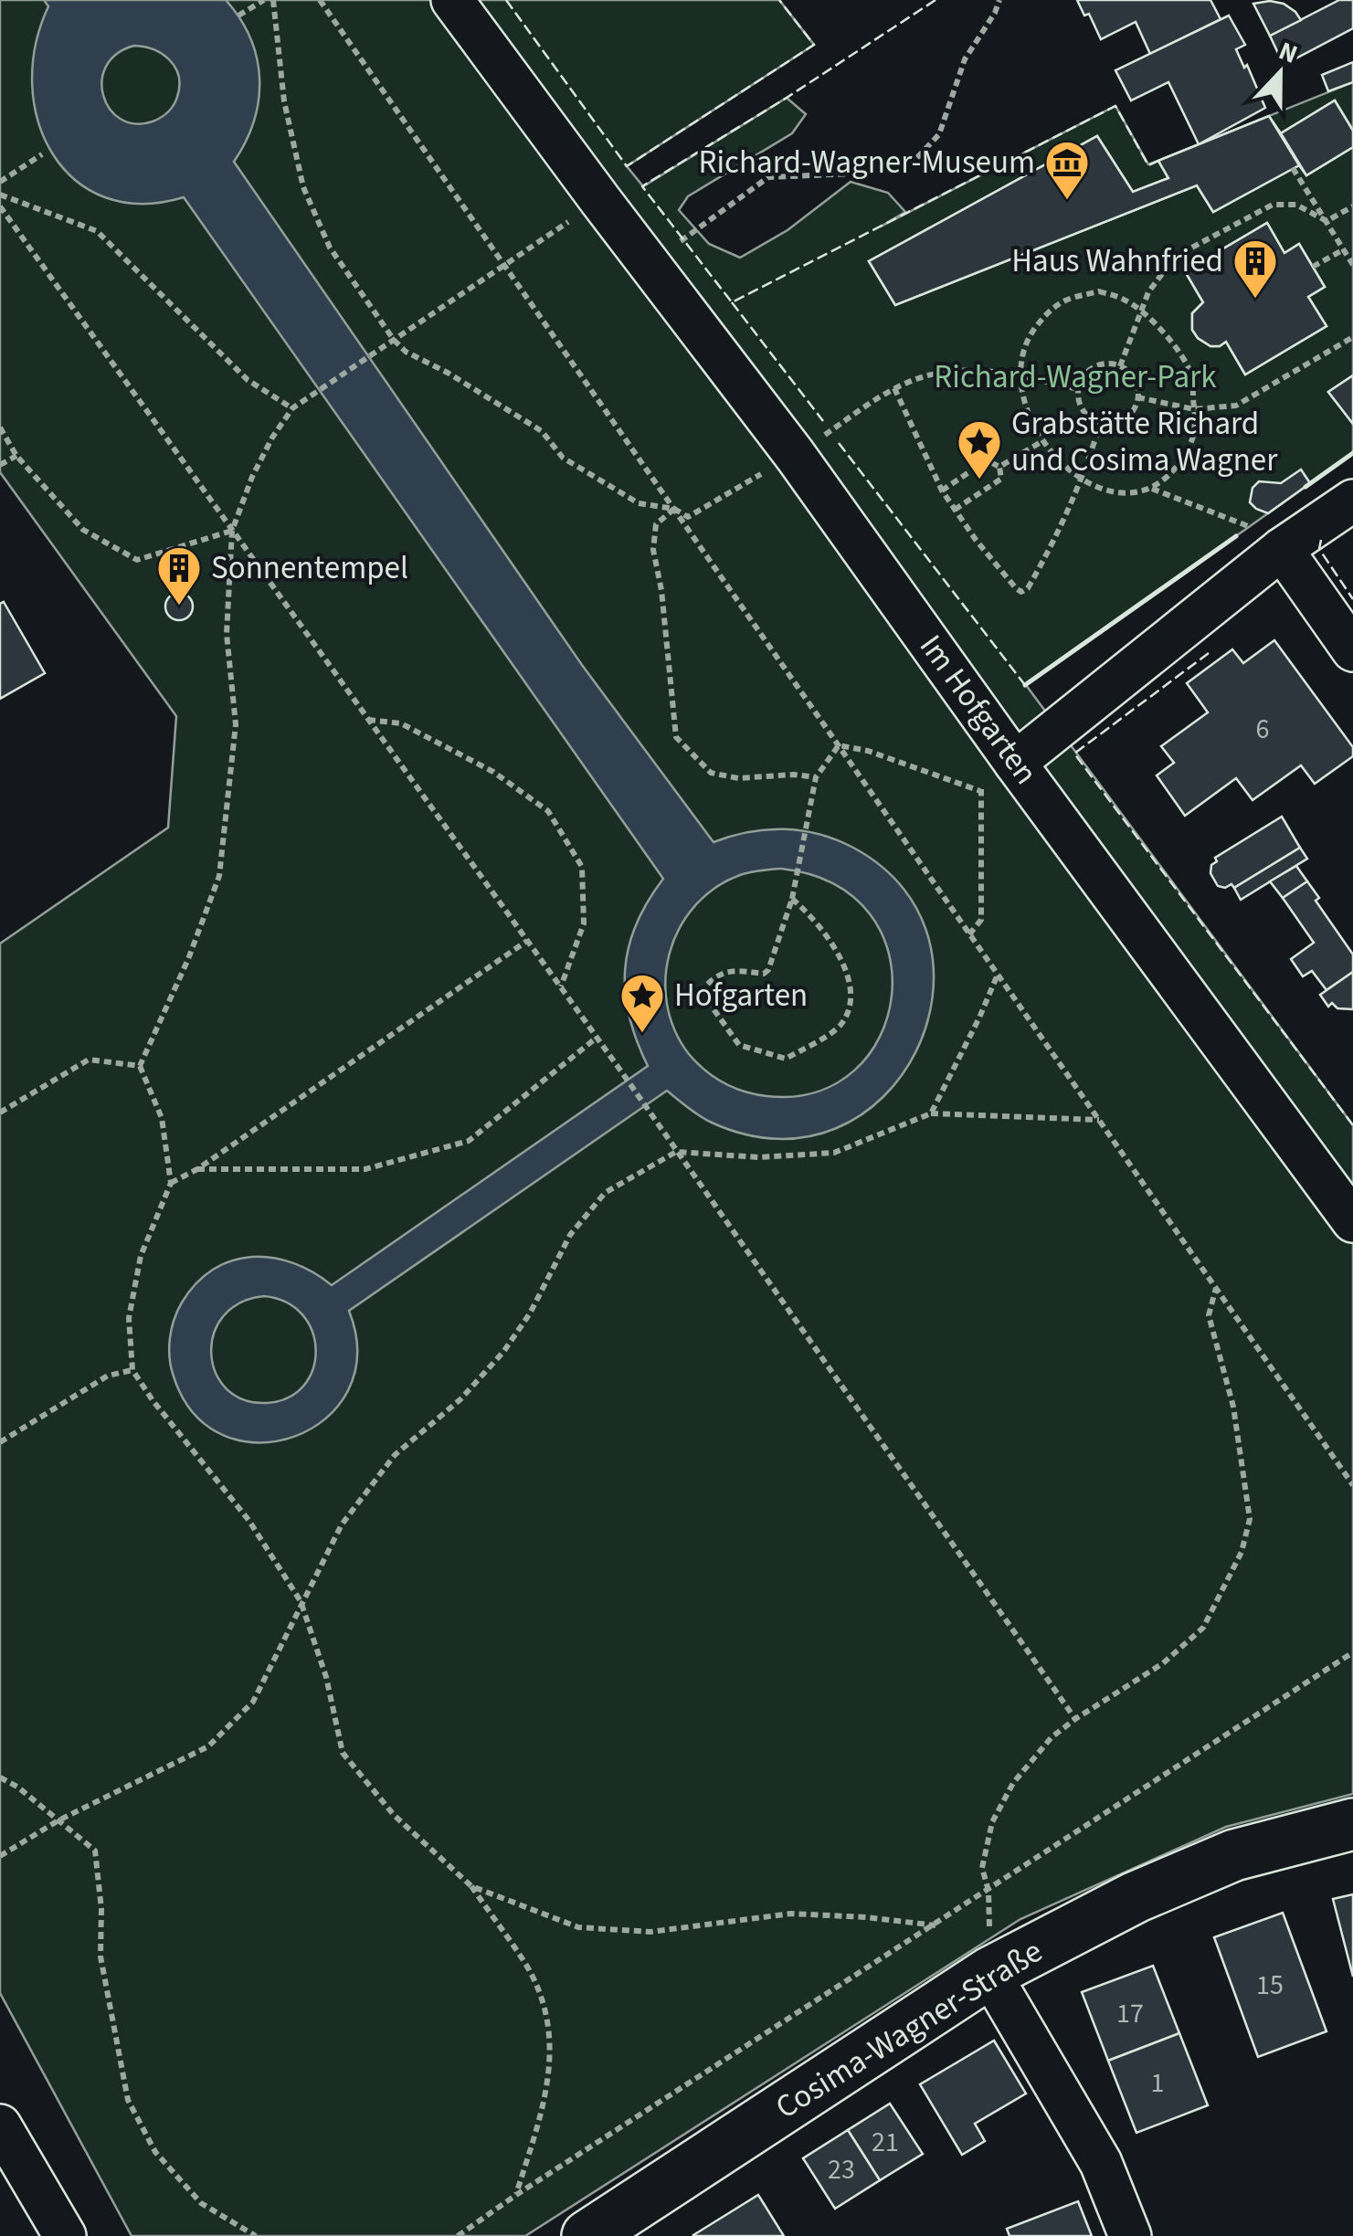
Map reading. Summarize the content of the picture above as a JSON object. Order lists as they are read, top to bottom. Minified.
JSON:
{"streets":{"main road":["Cosima-Wagner-Straße"],"street":["Im Hofgarten"]},"parks":["Richard-Wagner-Park"],"places":{"museum":["Richard-Wagner-Museum"],"building":["Haus Wahnfried","Sonnentempel"],"place":["Grabstätte Richard und Cosima Wagner","Hofgarten"]},"house_numbers":["6","15","17","1","21","23"],"north":"top"}
